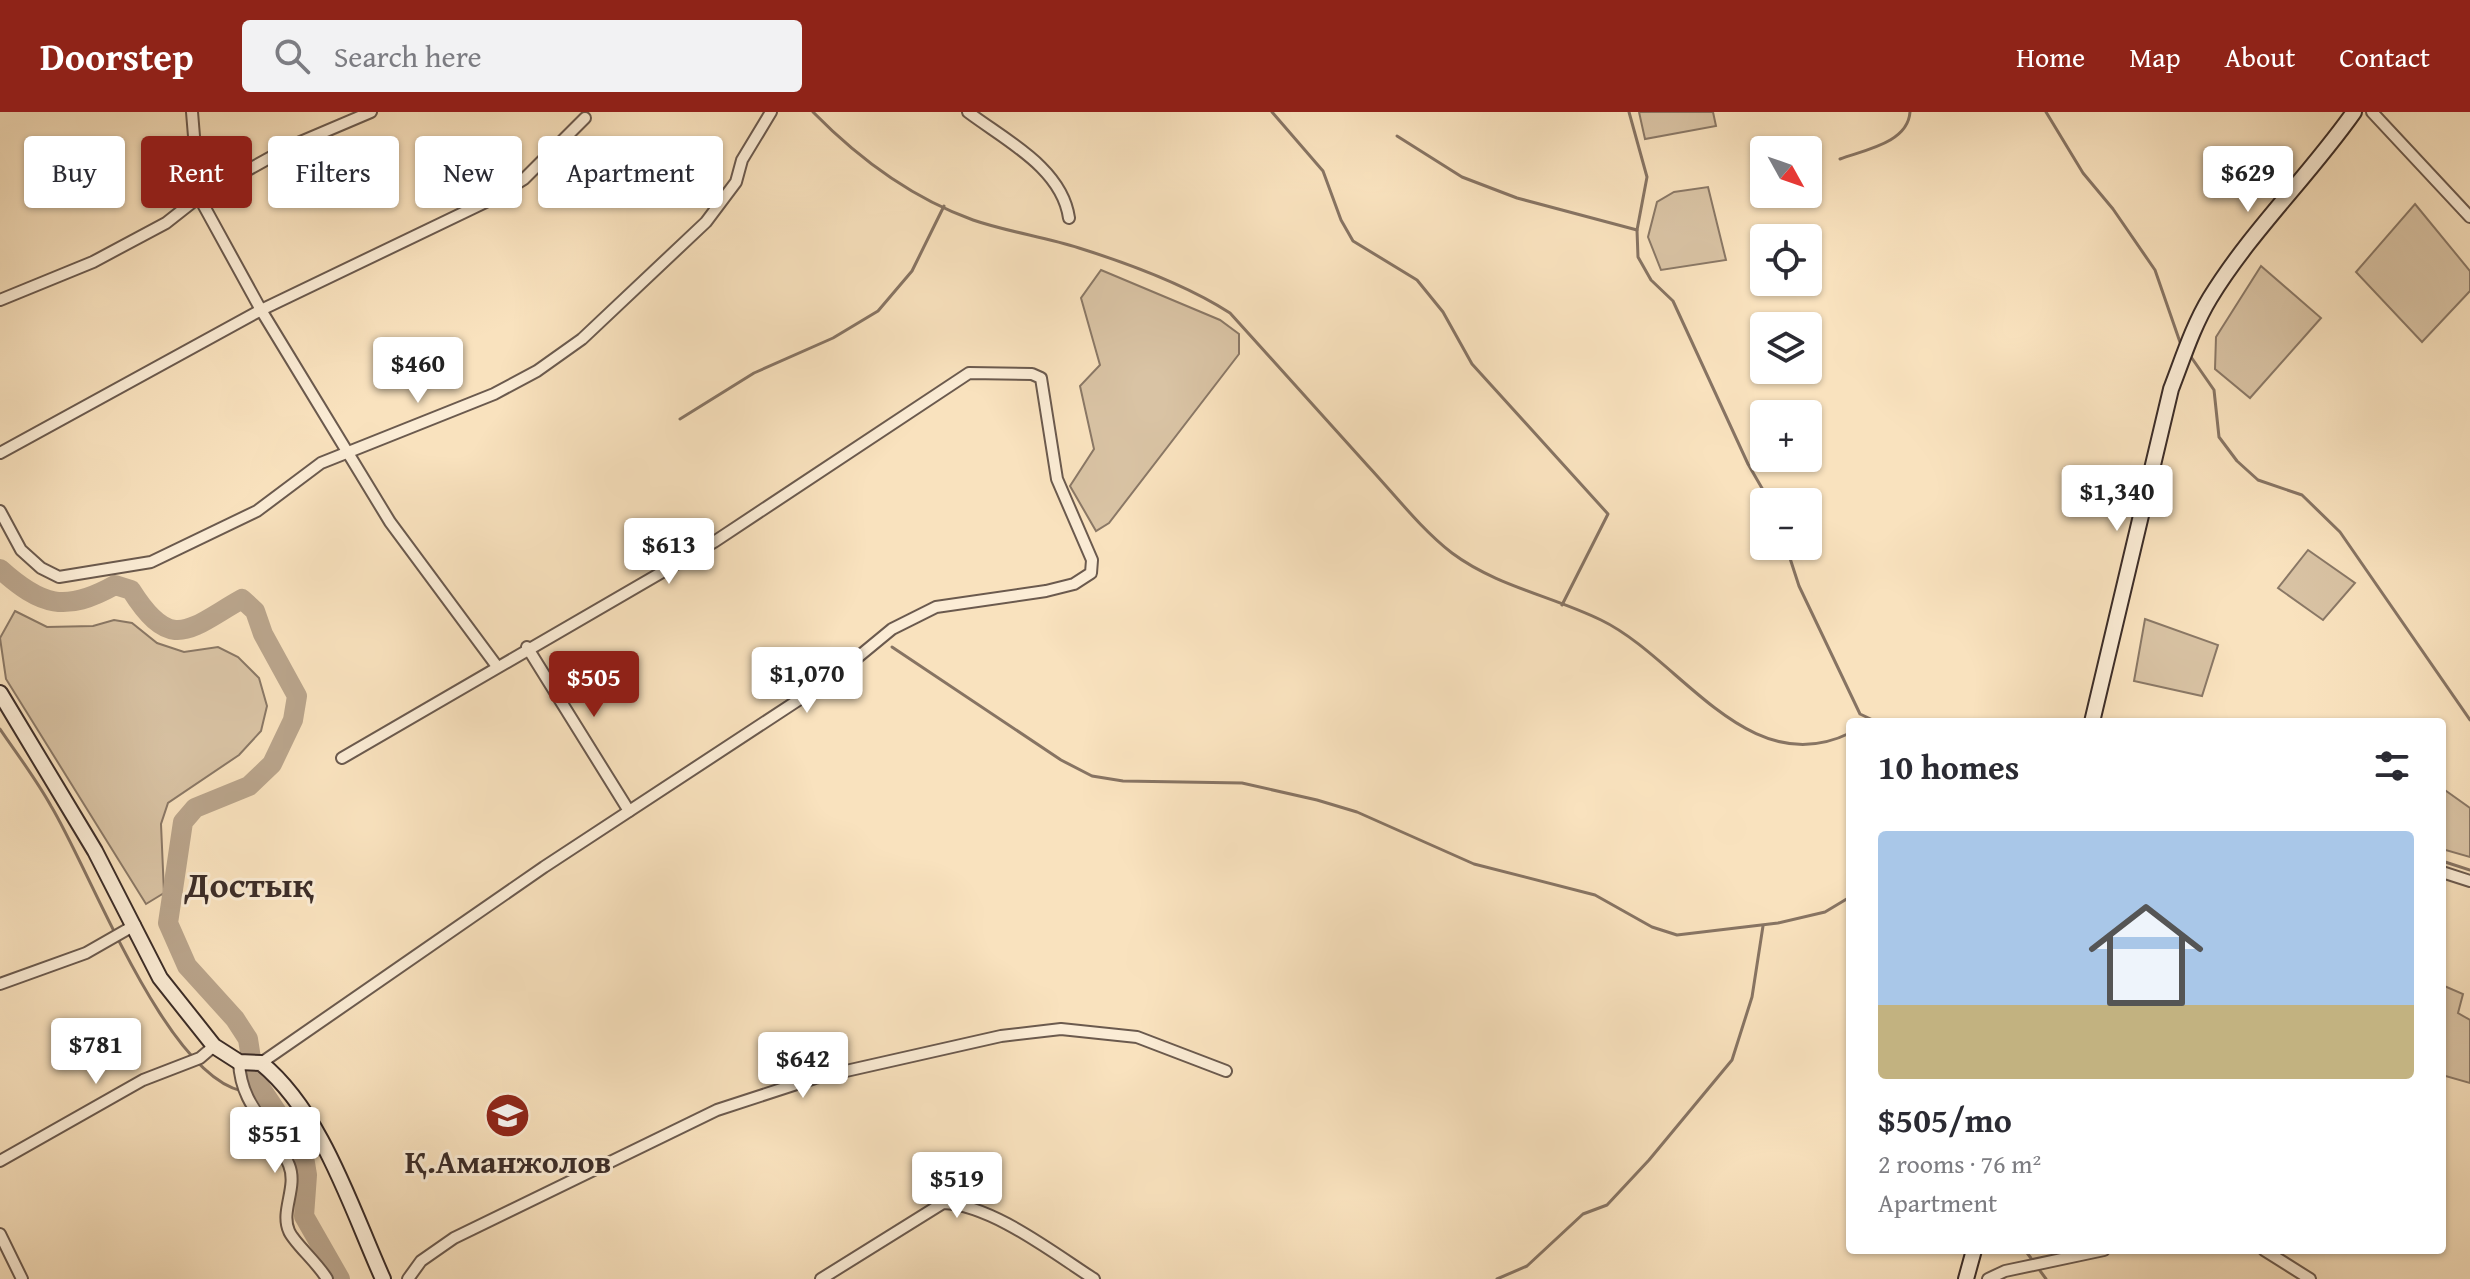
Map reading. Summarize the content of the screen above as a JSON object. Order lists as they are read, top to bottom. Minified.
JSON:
{"districts":["Достық"],"places":{"school or university":["Қ.Аманжолов"]},"north":"bottom right","page":{"header":"Doorstep","search":"Search here","nav":["Home","Map","About","Contact"],"map_buttons":["+","−"],"chip":["Buy","Rent","Filters","New","Apartment"],"price":["$629","$460","$1,340","$613","$1,070","$505","$781","$642","$551","$519"],"heading":"10 homes","list":[{"name":"$505/mo","note":"2 rooms · 76 m² · Apartment"}]}}
